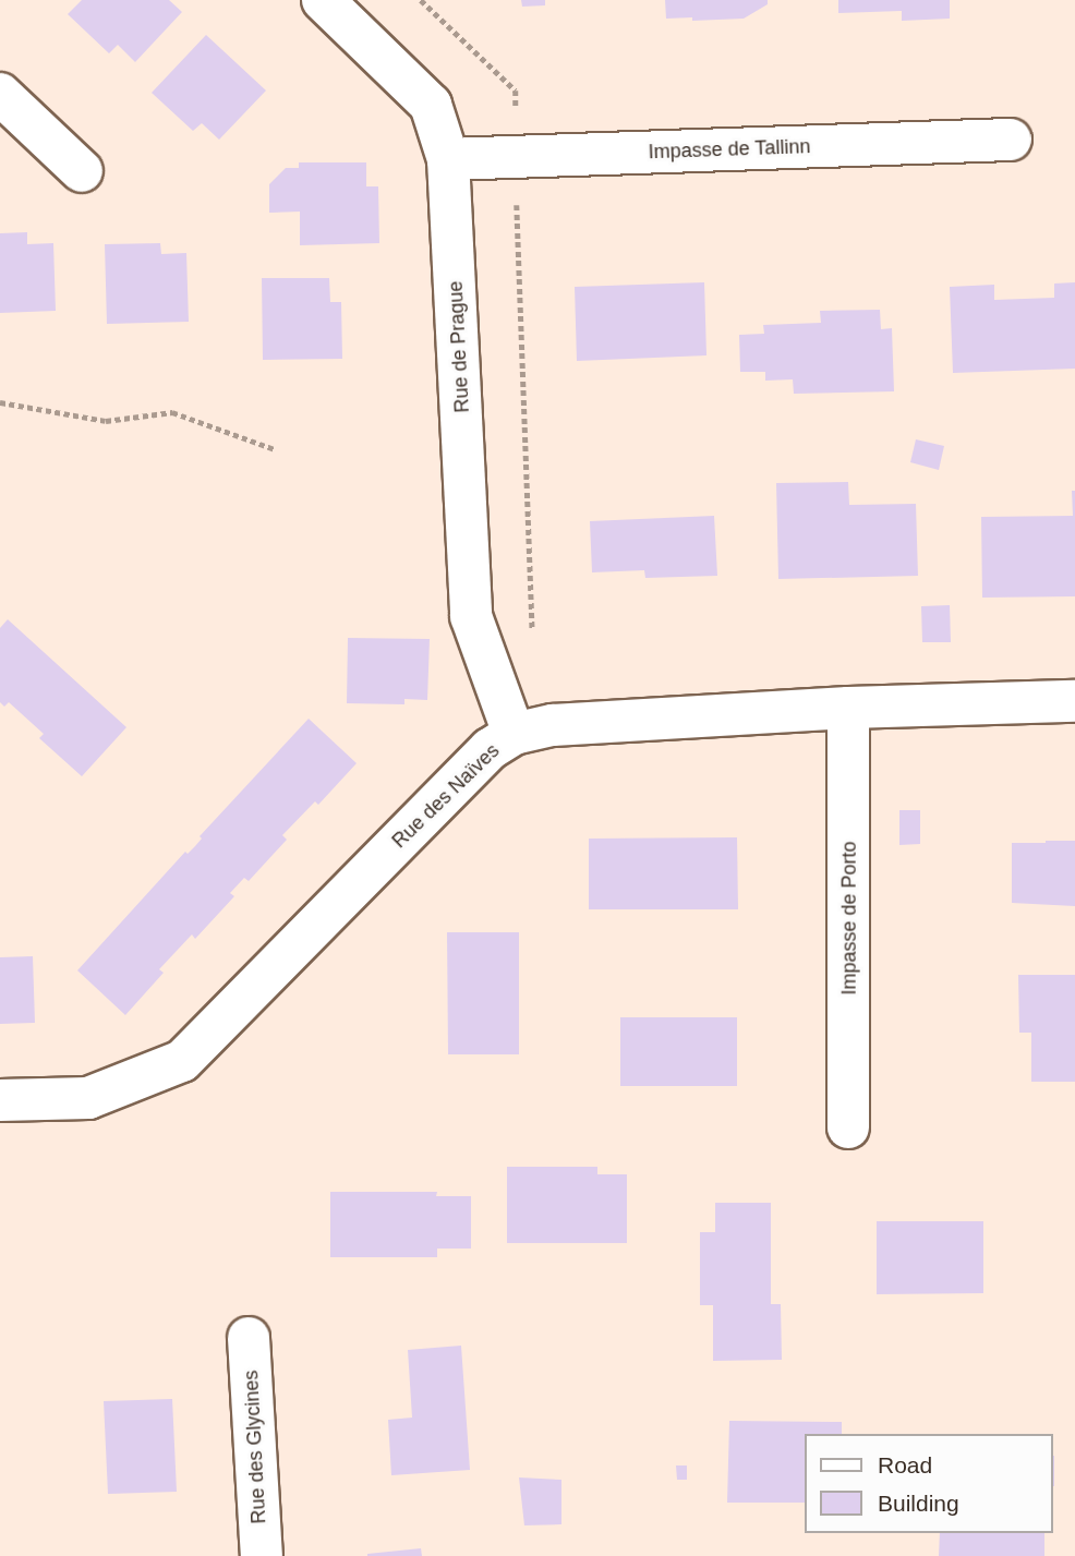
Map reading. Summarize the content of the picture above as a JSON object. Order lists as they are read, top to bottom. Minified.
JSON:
{"streets":{"street":["Impasse de Tallinn","Rue de Prague","Rue des Naïves","Impasse de Porto","Rue des Glycines"]},"crossings":[["Impasse de Tallinn","Rue de Prague"],["Rue de Prague","Rue des Naïves"],["Rue des Naïves","Impasse de Porto"]],"legend":["Road","Building"]}
